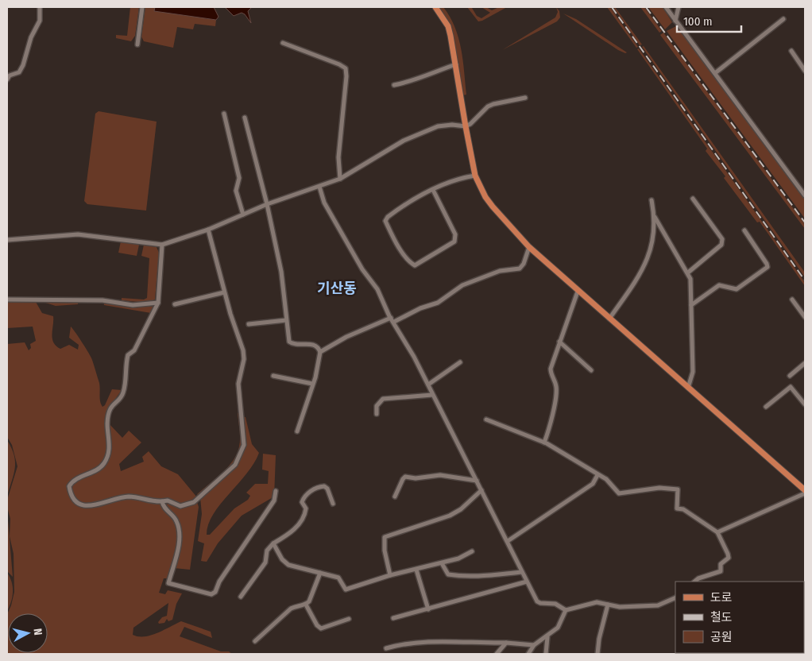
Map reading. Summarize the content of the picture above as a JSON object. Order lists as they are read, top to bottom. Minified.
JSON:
{"districts":["기산동"],"legend":["도로","철도","공원"],"scale_bar":"100 m","north":"right"}
